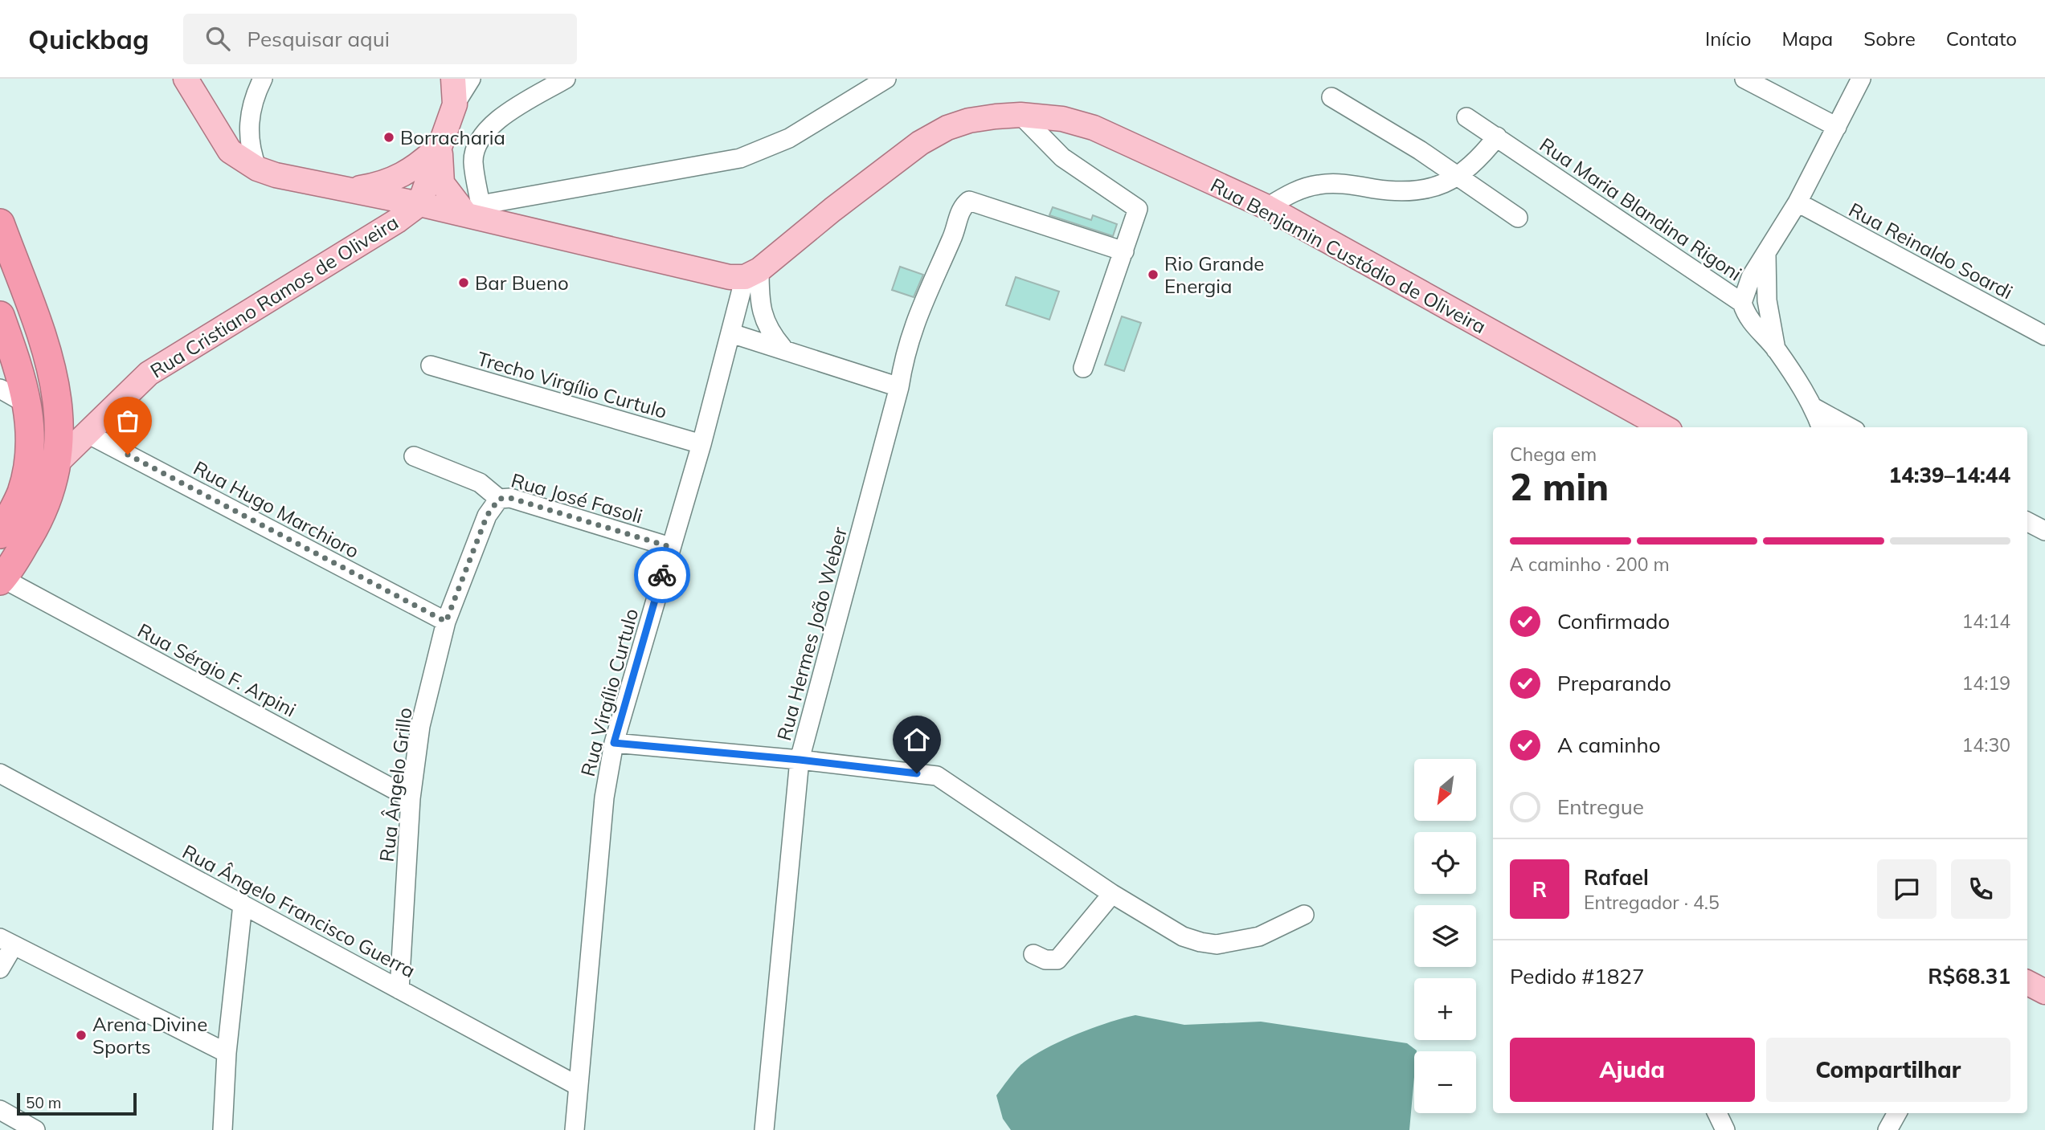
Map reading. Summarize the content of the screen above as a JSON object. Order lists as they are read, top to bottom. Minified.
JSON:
{"streets":{"main road":["Rua Benjamin Custódio de Oliveira","Rua Cristiano Ramos de Oliveira"],"street":["Rua Maria Blandina Rigoni","Rua Reinaldo Soardi","Trecho Virgílio Curtulo","Rua José Fasoli","Rua Hugo Marchioro","Rua Hermes João Weber","Rua Sérgio F. Arpini","Rua Virgílio Curtulo","Rua Ângelo Grillo","Rua Ângelo Francisco Guerra"]},"crossings":[["Rua Benjamin Custódio de Oliveira","Rua Virgílio Curtulo"],["Rua Cristiano Ramos de Oliveira","Rua Hugo Marchioro"],["Trecho Virgílio Curtulo","Rua Virgílio Curtulo"],["Rua José Fasoli","Rua Virgílio Curtulo"],["Rua José Fasoli","Rua Ângelo Grillo"],["Rua Hugo Marchioro","Rua Ângelo Grillo"],["Rua Sérgio F. Arpini","Rua Ângelo Grillo"],["Rua Virgílio Curtulo","Rua Ângelo Francisco Guerra"],["Rua Ângelo Grillo","Rua Ângelo Francisco Guerra"]],"places":["Borracharia","Rio Grande Energia","Bar Bueno","Arena Divine Sports"],"scale_bar":"50 m","north":"bottom left","page":{"header":"Quickbag","search":"Pesquisar aqui","nav":["Início","Mapa","Sobre","Contato"],"heading":["2 min","Chega em","14:39–14:44"],"panel":["Rafael","Entregador · 4.5","Pedido #1827","R$68.31"],"bar":"A caminho · 200 m","list":[["Confirmado","14:14"],["Preparando","14:19"],["A caminho","14:30"],"Entregue"],"map_buttons":["+","−"],"round":"R","buttons":["Ajuda","Compartilhar"],"scale":"50 m"}}
